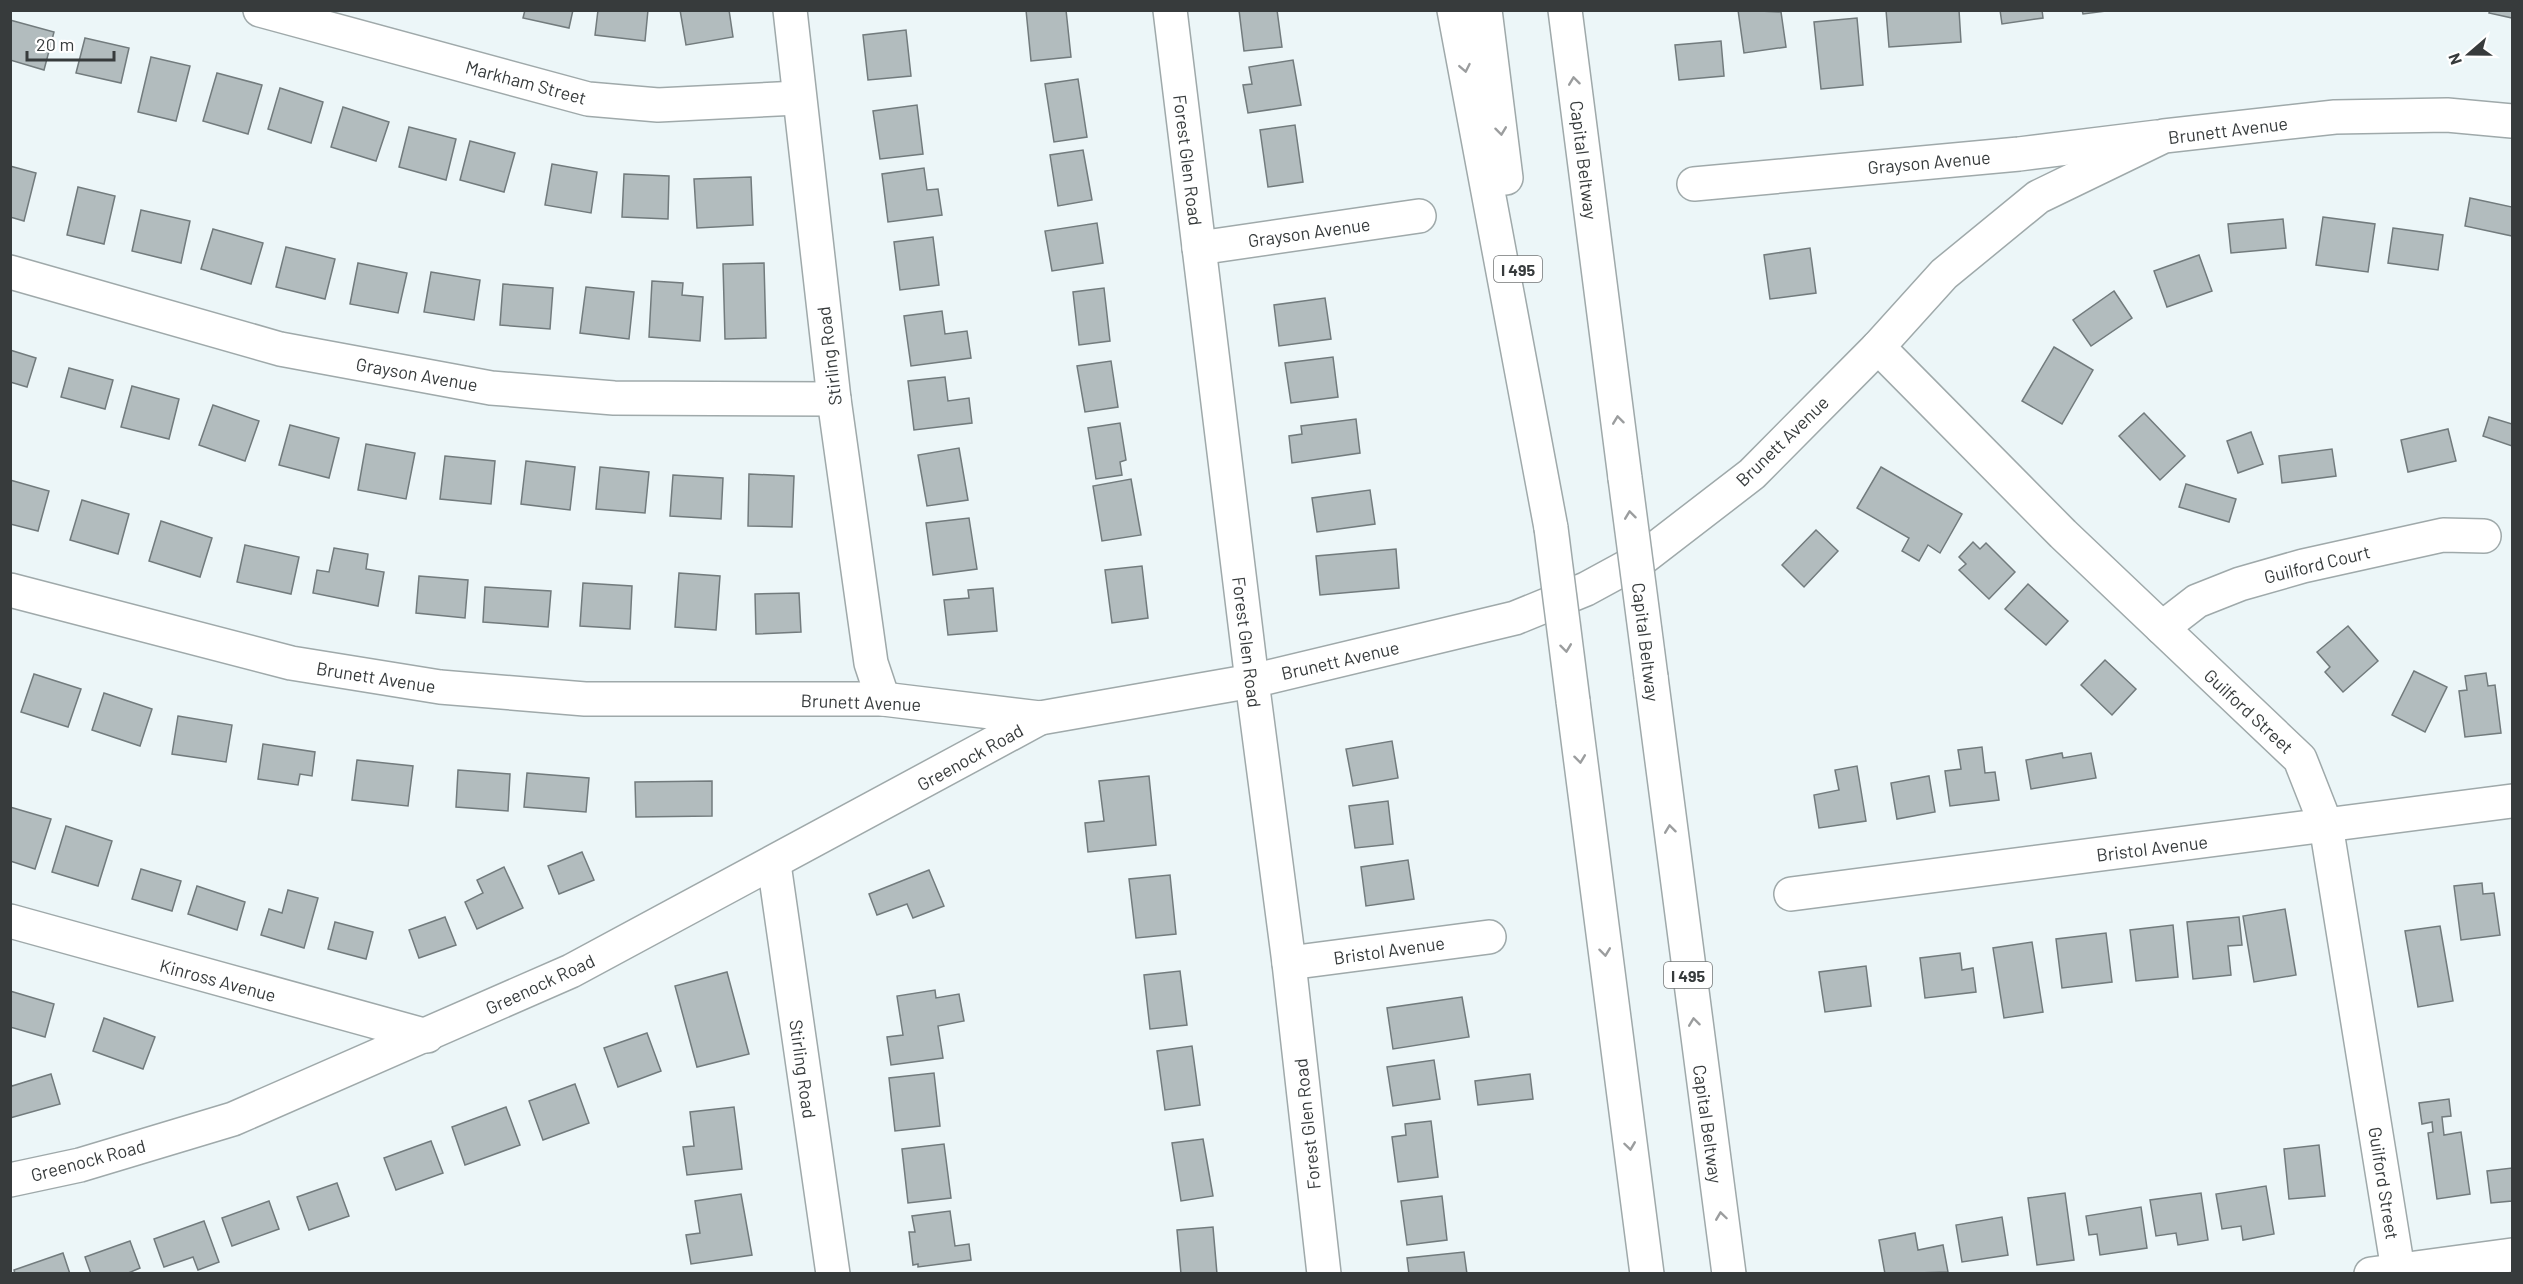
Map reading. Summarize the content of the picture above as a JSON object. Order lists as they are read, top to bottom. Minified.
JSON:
{"streets":{"main road":["Markham Street","Brunett Avenue","Forest Glen Road","Capital Beltway","Grayson Avenue","I 495","Stirling Road","Guilford Court","Guilford Street","Greenock Road","Bristol Avenue","Kinross Avenue"]},"crossings":[["Markham Street","Stirling Road"],["Brunett Avenue","Forest Glen Road"],["Brunett Avenue","Grayson Avenue"],["Brunett Avenue","Stirling Road"],["Brunett Avenue","Guilford Street"],["Brunett Avenue","Greenock Road"],["Forest Glen Road","Grayson Avenue"],["Forest Glen Road","Bristol Avenue"],["Grayson Avenue","Stirling Road"],["Stirling Road","Greenock Road"],["Guilford Court","Guilford Street"],["Guilford Street","Bristol Avenue"],["Greenock Road","Kinross Avenue"]],"scale_bar":"20 m","north":"left"}
